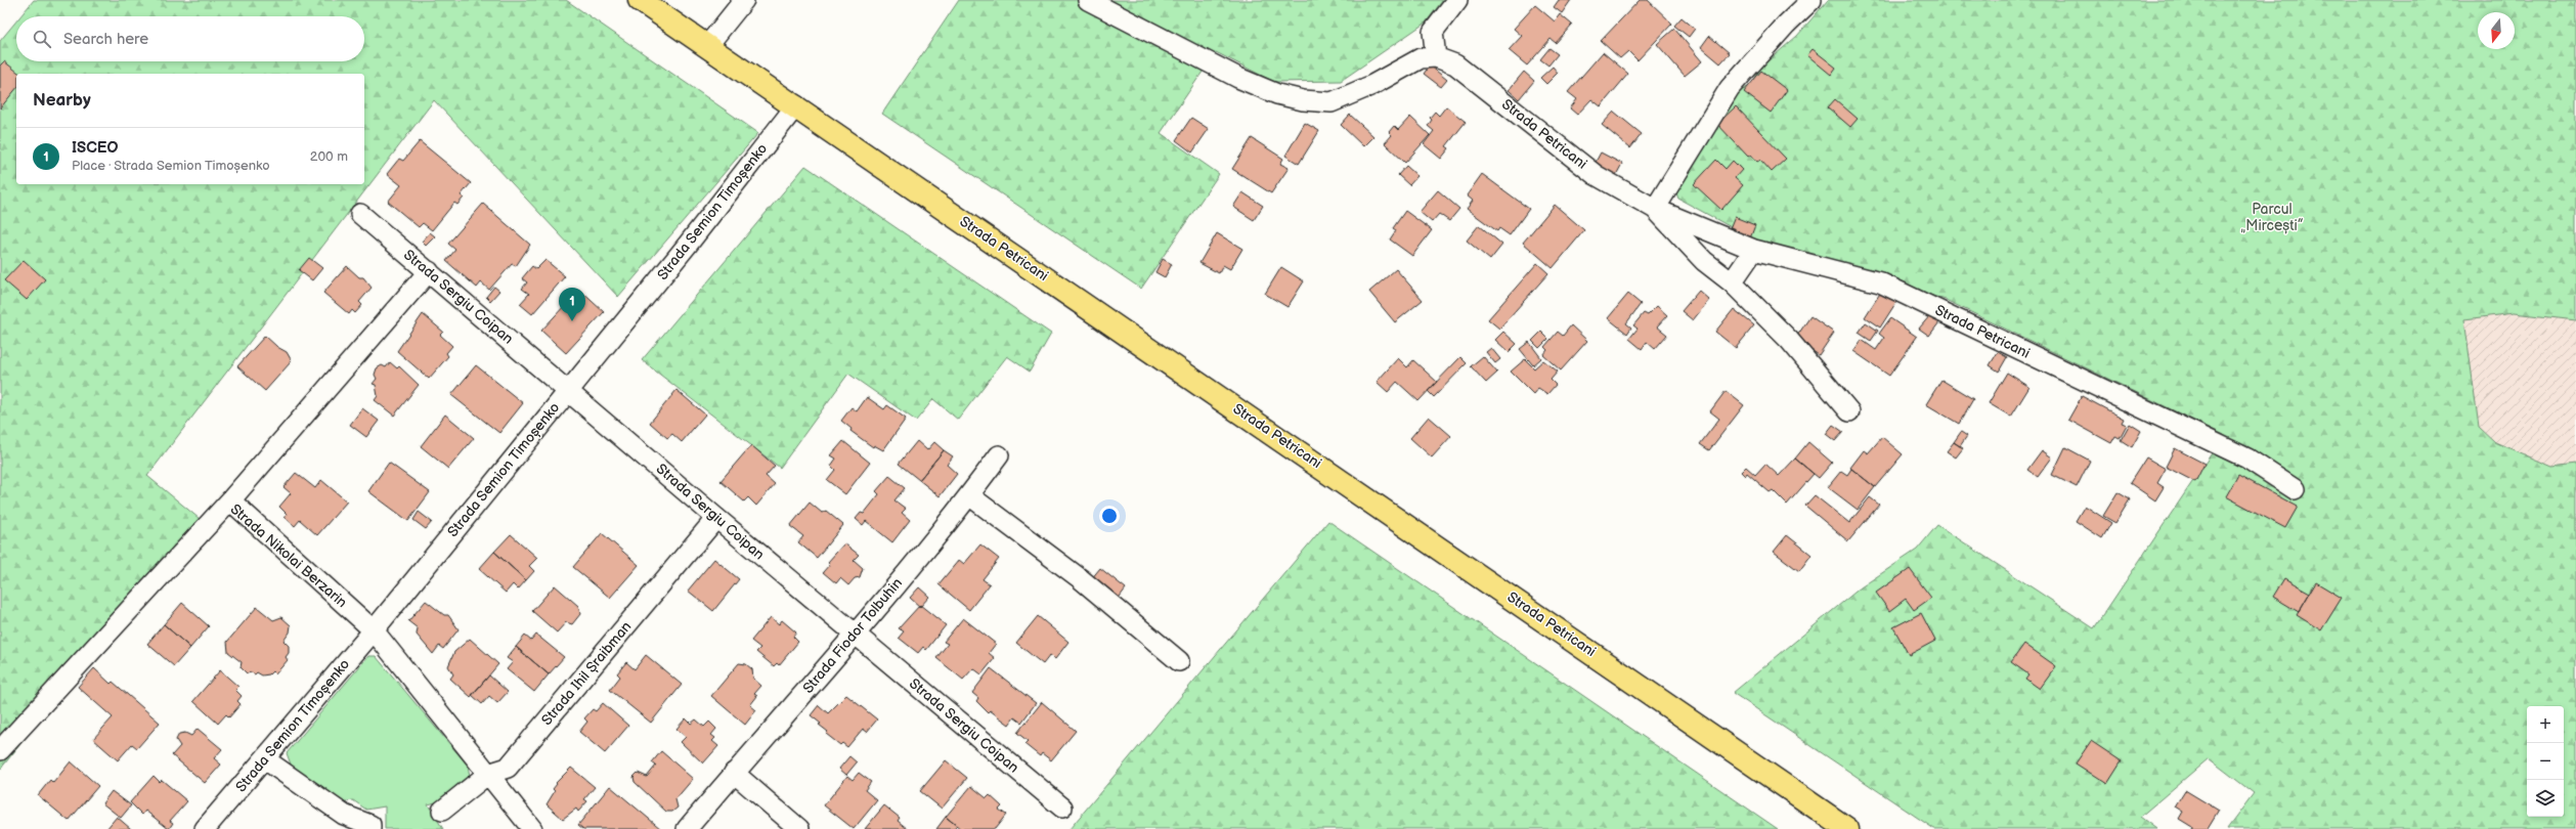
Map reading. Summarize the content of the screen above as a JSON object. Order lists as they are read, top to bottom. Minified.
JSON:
{"streets":{"main road":["Strada Petricani"],"street":["Strada Semion Timoșenko","Strada Sergiu Coipan","Strada Nikolai Berzarin","Strada Fiodor Tolbuhin","Strada Ihil Șraibman"]},"crossings":[["Strada Petricani","Strada Semion Timoșenko"],["Strada Semion Timoșenko","Strada Sergiu Coipan"],["Strada Semion Timoșenko","Strada Nikolai Berzarin"],["Strada Sergiu Coipan","Strada Fiodor Tolbuhin"],["Strada Sergiu Coipan","Strada Ihil Șraibman"],["Strada Nikolai Berzarin","Strada Ihil Șraibman"]],"parks":["Parcul „Mircești”"],"north":"bottom","page":{"search":"Search here","heading":"Nearby","list":[{"mark":"1","name":"ISCEO","note":"Place · Strada Semion Timoșenko","value":"200 m"}],"pins":"1","map_buttons":["+","−"]}}
